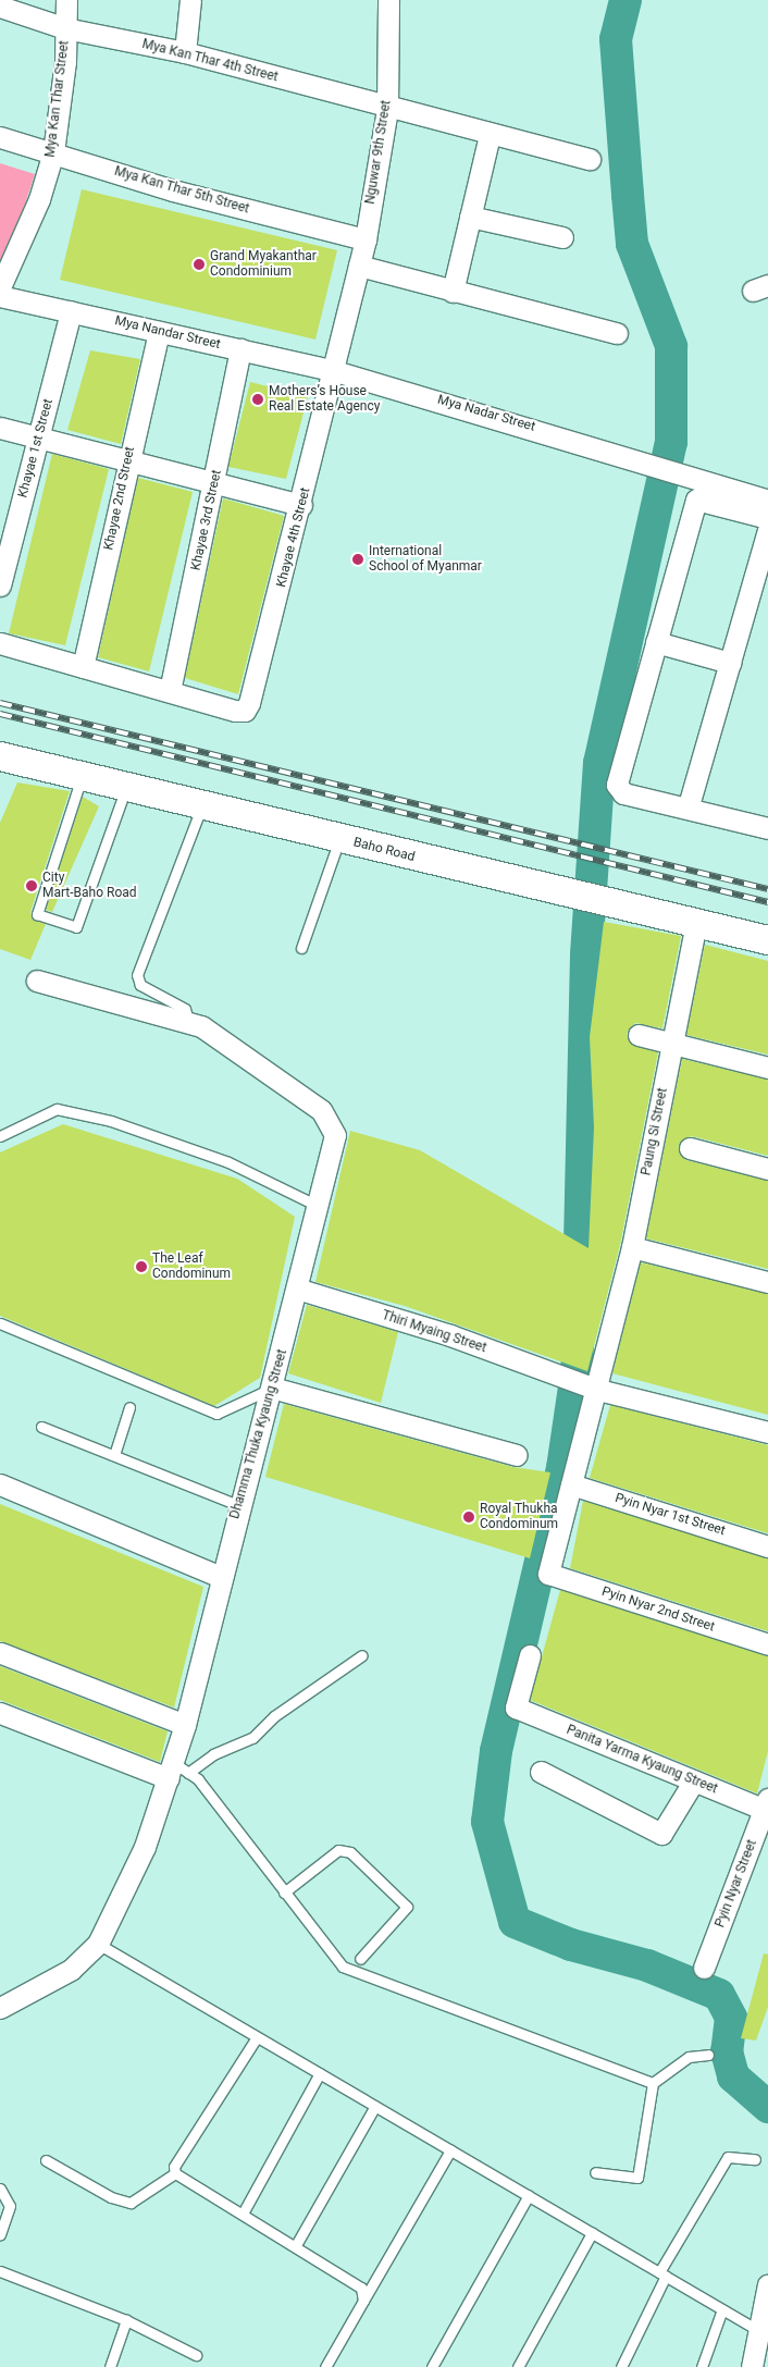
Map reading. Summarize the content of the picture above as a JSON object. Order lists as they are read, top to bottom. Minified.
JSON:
{"streets":{"main road":["Baho Road"],"street":["Mya Kan Thar 4th Street","Mya Kan Thar Street","Nguwar 9th Street","Mya Kan Thar 5th Street","Mya Nandar Street","Mya Nadar Street","Khayae 1st Street","Khayae 2nd Street","Khayae 3rd Street","Khayae 4th Street","Paung Si Street","Thiri Myaing Street","Dhamma Thuka Kyaung Street","Pyin Nyar 1st Street","Pyin Nyar 2nd Street","Panita Yarma Kyaung Street","Pyin Nyar Street"]},"crossings":[["Mya Kan Thar 4th Street","Mya Kan Thar Street"],["Mya Kan Thar 4th Street","Nguwar 9th Street"],["Mya Kan Thar Street","Mya Kan Thar 5th Street"],["Nguwar 9th Street","Mya Kan Thar 5th Street"],["Nguwar 9th Street","Khayae 4th Street"],["Mya Nandar Street","Mya Nadar Street"],["Mya Nandar Street","Khayae 1st Street"],["Mya Nandar Street","Khayae 2nd Street"],["Mya Nandar Street","Khayae 3rd Street"],["Mya Nandar Street","Khayae 4th Street"],["Mya Nadar Street","Khayae 4th Street"],["Khayae 3rd Street","Khayae 4th Street"],["Baho Road","Paung Si Street"],["Paung Si Street","Thiri Myaing Street"],["Thiri Myaing Street","Dhamma Thuka Kyaung Street"],["Pyin Nyar 1st Street","Pyin Nyar 2nd Street"],["Panita Yarma Kyaung Street","Pyin Nyar Street"]],"places":["Grand Myakanthar Condominium","Mothers’s House Real Estate Agency","International School of Myanmar","City Mart-Baho Road","The Leaf Condominum","Royal Thukha Condominum"]}
